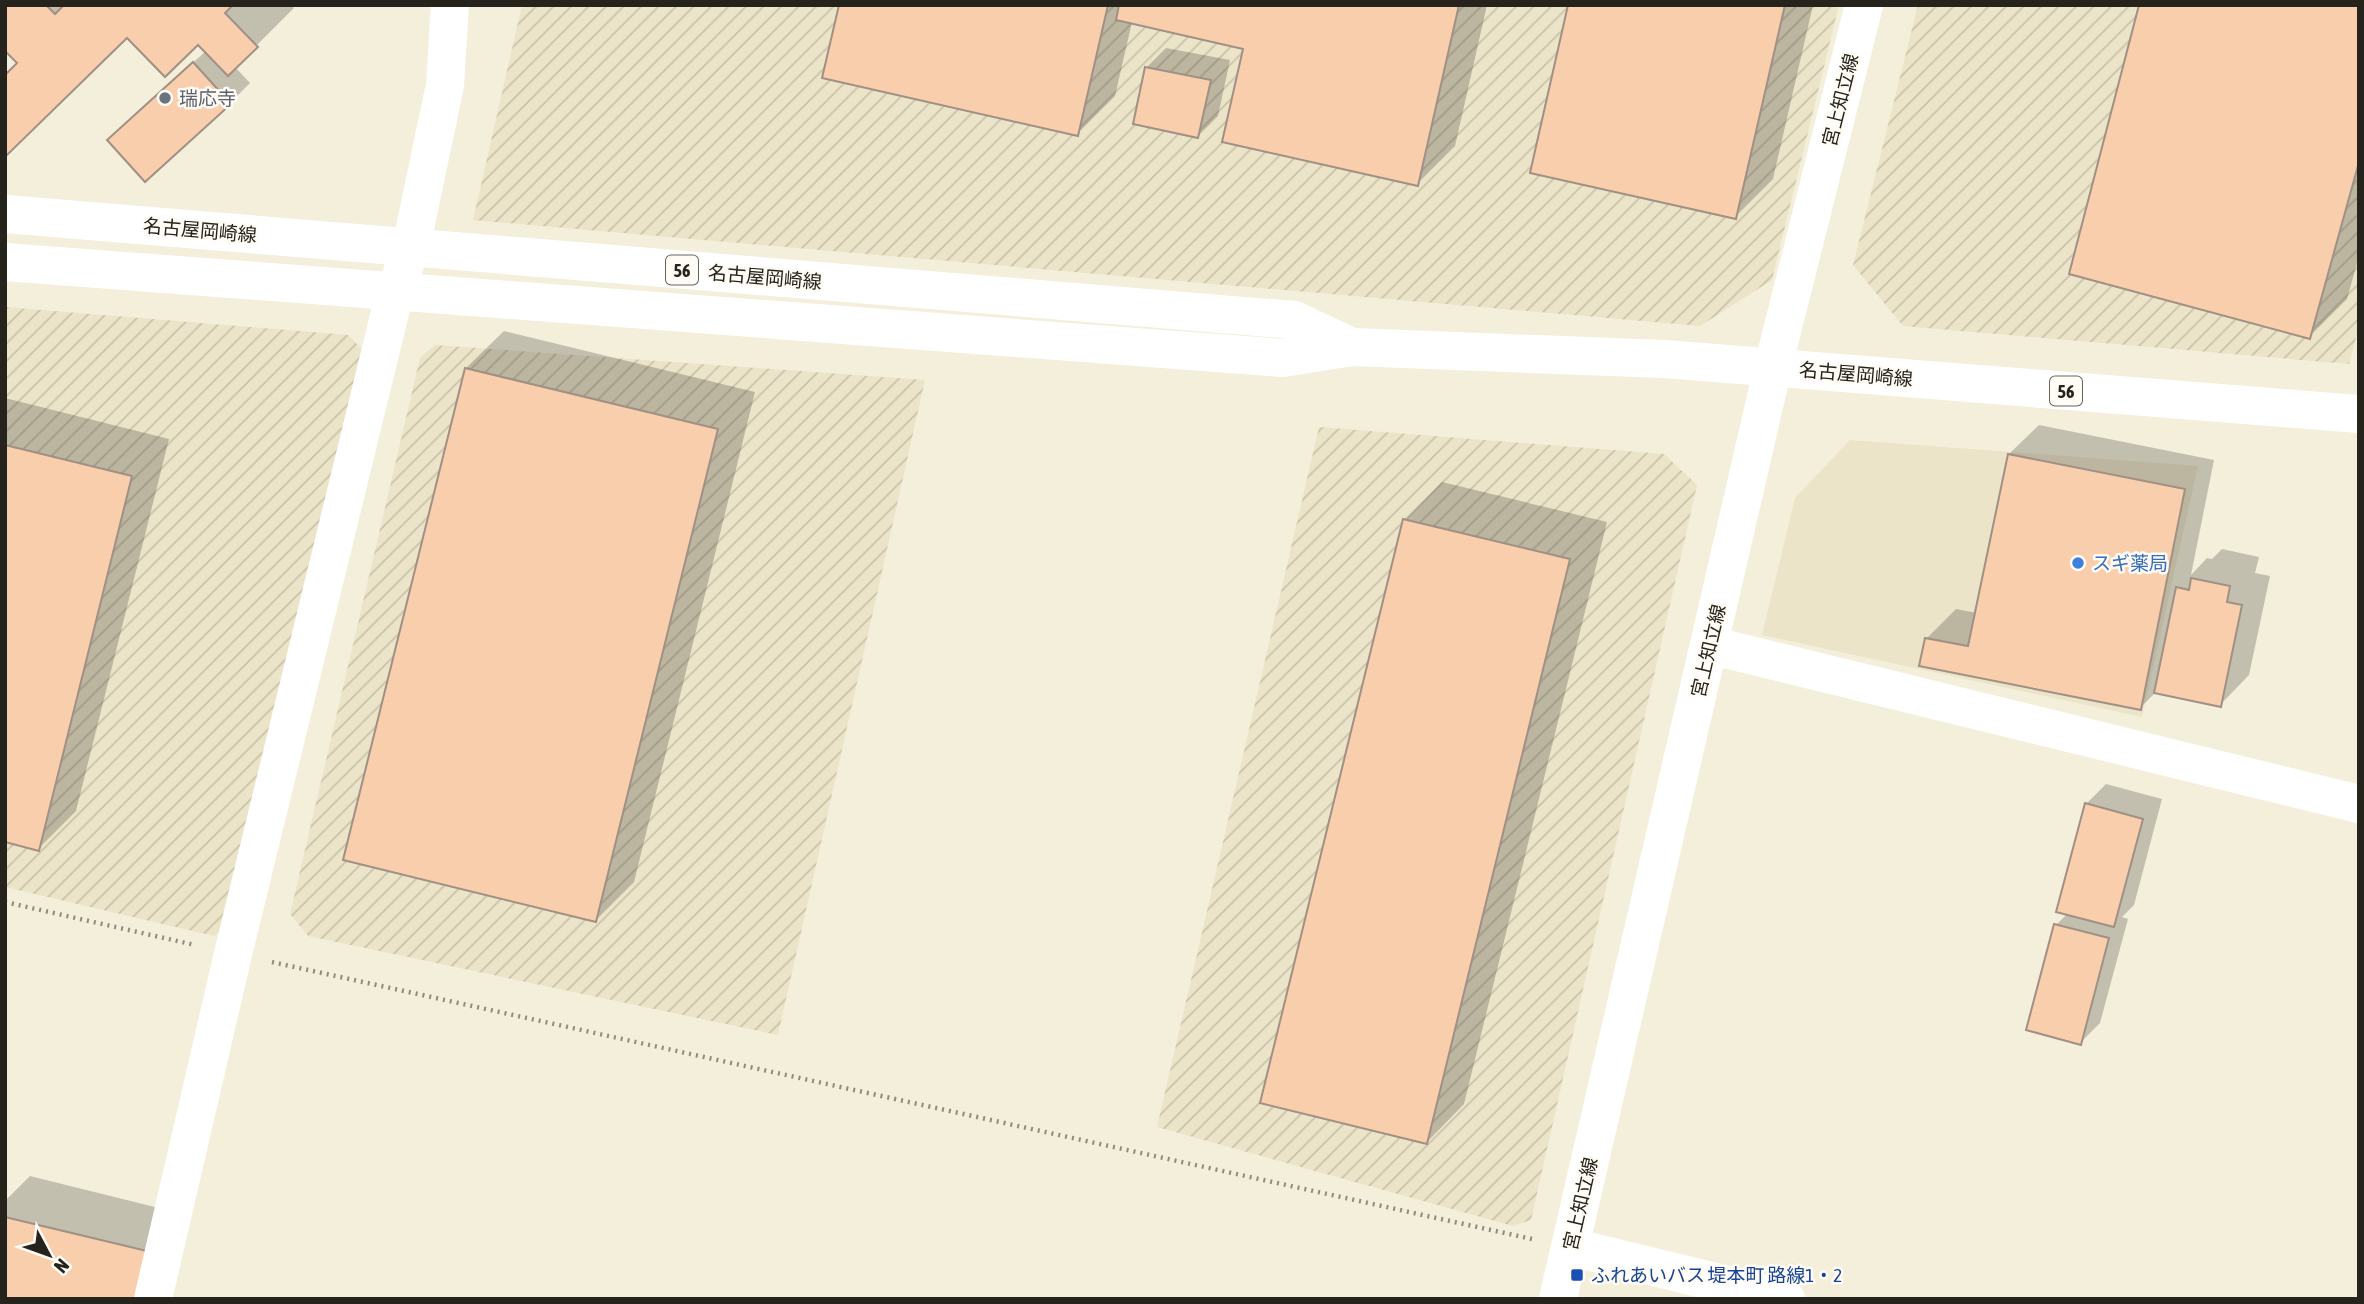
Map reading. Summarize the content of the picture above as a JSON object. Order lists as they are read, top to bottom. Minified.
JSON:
{"streets":{"main road":["宮上知立線","名古屋岡崎線","56"]},"crossings":[["宮上知立線","名古屋岡崎線"]],"places":{"other":["瑞応寺","スギ薬局"],"transit":["ふれあいバス 堤本町 路線1・2"]},"north":"bottom right"}
